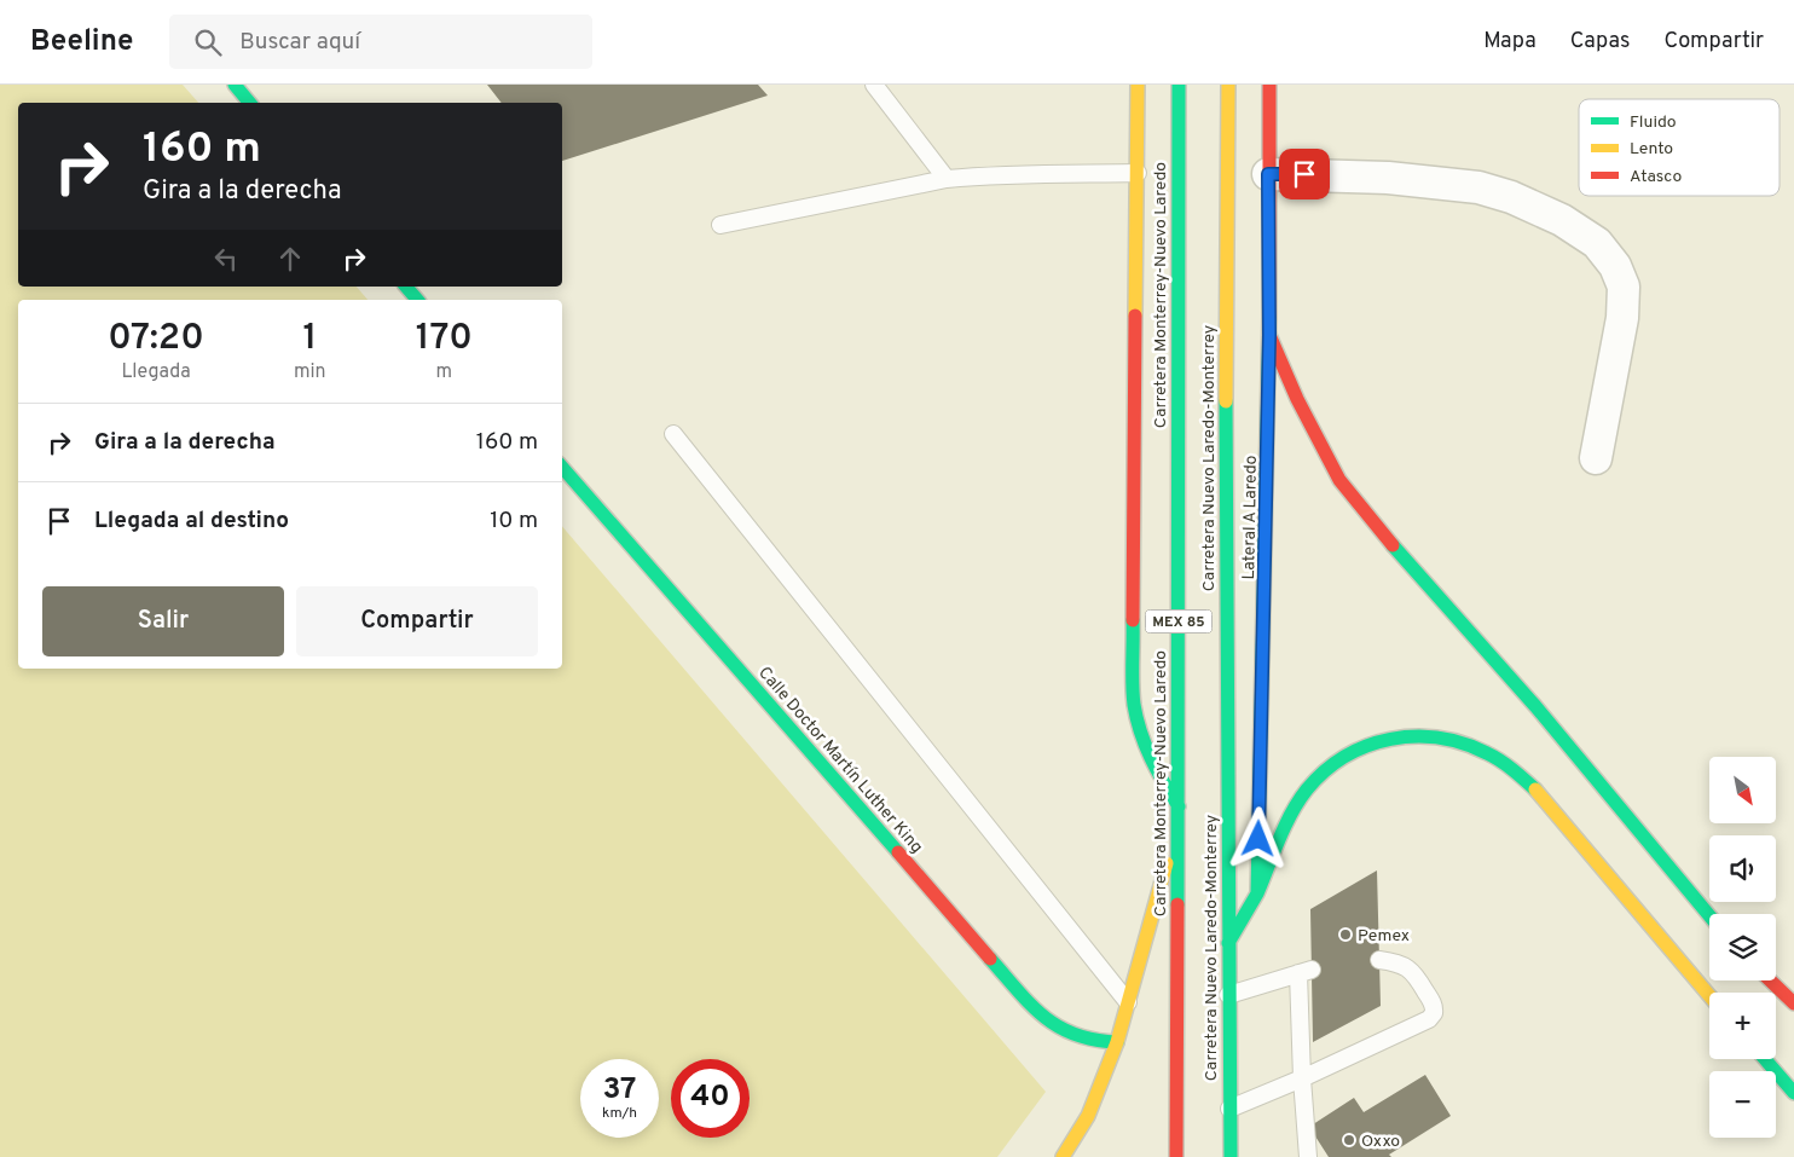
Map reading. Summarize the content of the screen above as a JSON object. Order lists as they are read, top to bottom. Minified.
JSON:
{"streets":{"main road":["Carretera Monterrey-Nuevo Laredo","Carretera Nuevo Laredo-Monterrey","Lateral A Laredo","MEX 85","Calle Doctor Martín Luther King"]},"crossings":[["Carretera Nuevo Laredo-Monterrey","Lateral A Laredo"]],"places":["Pemex","Oxxo"],"legend":["Fluido","Lento","Atasco"],"north":"bottom right","page":{"header":"Beeline","search":"Buscar aquí","nav":["Mapa","Capas","Compartir"],"turn":["160 m","Gira a la derecha"],"eta":["07:20","Llegada","1","min","170","m"],"list":[{"name":"Gira a la derecha","value":"160 m"},{"name":"Llegada al destino","value":"10 m"}],"buttons":["Salir","Compartir"],"map_buttons":["+","−"],"speed":"37 km/h","limit":"40"}}
